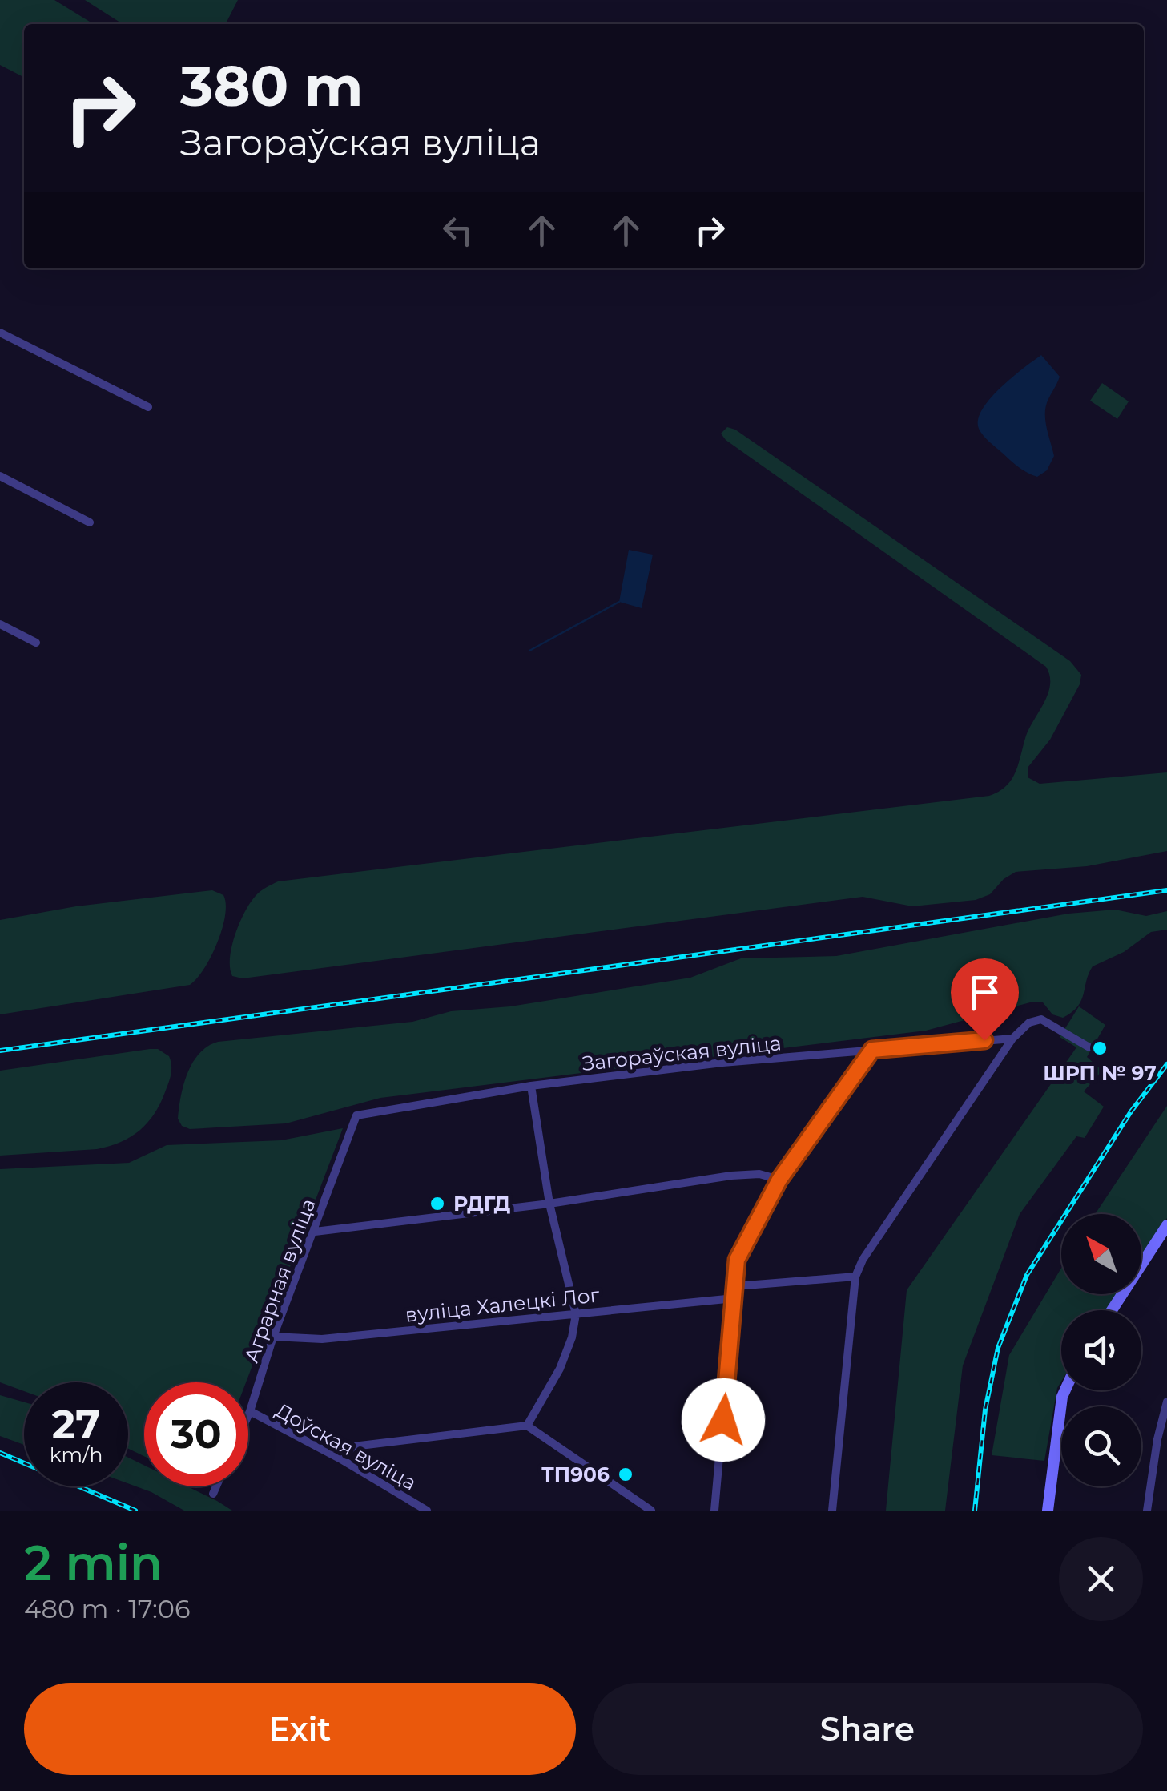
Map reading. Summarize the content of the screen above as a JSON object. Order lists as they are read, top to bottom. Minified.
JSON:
{"streets":{"street":["Загораўская вуліца","Аграрная вуліца","вуліца Халецкі Лог","Доўская вуліца"]},"crossings":[["Загораўская вуліца","Аграрная вуліца"],["Аграрная вуліца","вуліца Халецкі Лог"],["Аграрная вуліца","Доўская вуліца"]],"places":["ШРП № 97","РДГД","ТП906"],"north":"top left","page":{"turn":["380 m","Загораўская вуліца"],"speed":"27 km/h","limit":"30","heading":["2 min","480 m · 17:06"],"buttons":["Exit","Share"]}}
